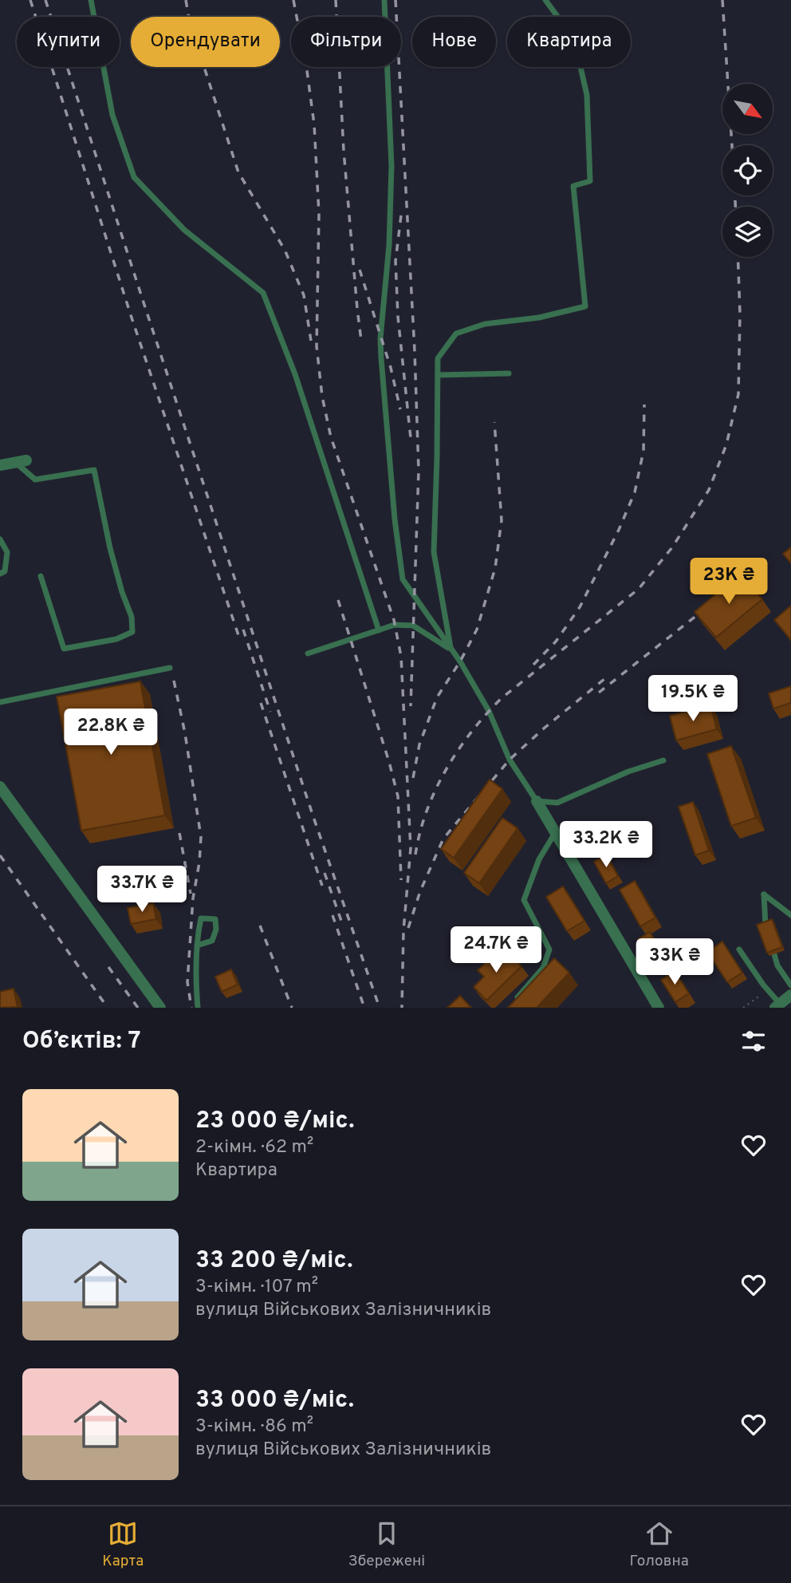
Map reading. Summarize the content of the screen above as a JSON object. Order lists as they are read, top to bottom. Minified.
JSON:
{"north":"bottom right","page":{"chip":["Купити","Орендувати","Фільтри","Нове","Квартира"],"price":["23K ₴","19.5K ₴","22.8K ₴","33.2K ₴","33.7K ₴","24.7K ₴","33K ₴"],"heading":"Об’єктів: 7","list":[{"name":"23 000 ₴/міс.","note":"2-кімн. · 62 m² · Квартира"},{"name":"33 200 ₴/міс.","note":"3-кімн. · 107 m² · вулиця Військових Залізничників"},{"name":"33 000 ₴/міс.","note":"3-кімн. · 86 m² · вулиця Військових Залізничників"}],"tabs":["Карта","Збережені","Головна"]}}
